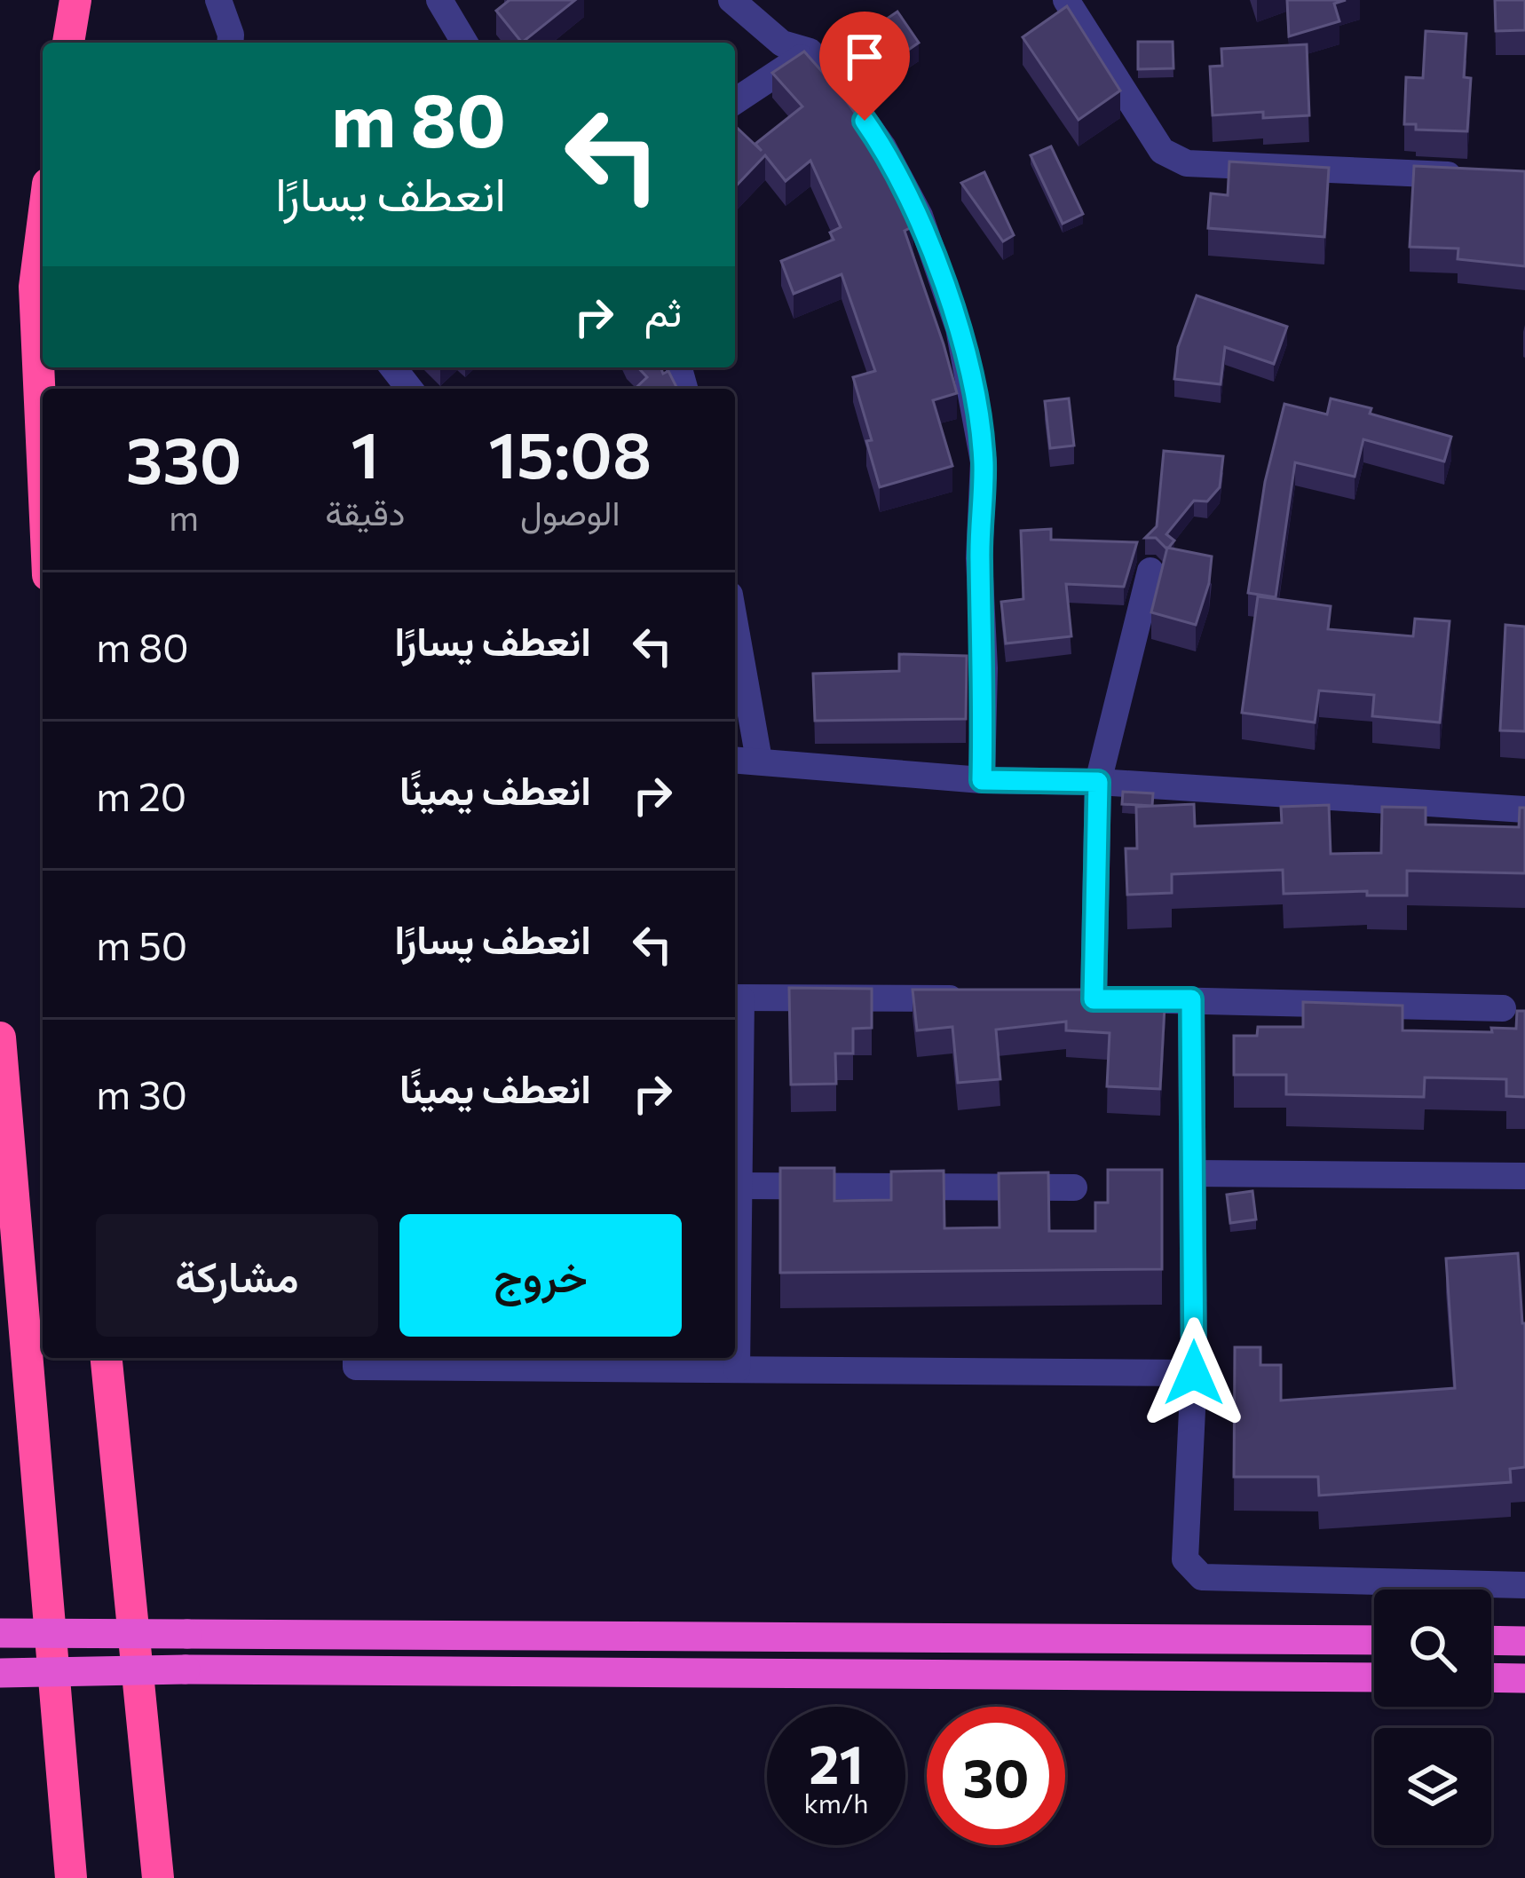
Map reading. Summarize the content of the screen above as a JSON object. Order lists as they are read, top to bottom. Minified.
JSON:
{"page":{"turn":["80 m","انعطف يسارًا"],"then":"ثم","eta":["15:08","الوصول","1","دقيقة","330","m"],"list":[{"name":"انعطف يسارًا","value":"80 m"},{"name":"انعطف يمينًا","value":"20 m"},{"name":"انعطف يسارًا","value":"50 m"},{"name":"انعطف يمينًا","value":"30 m"}],"buttons":["خروج","مشاركة"],"speed":"21 km/h","limit":"30"}}
